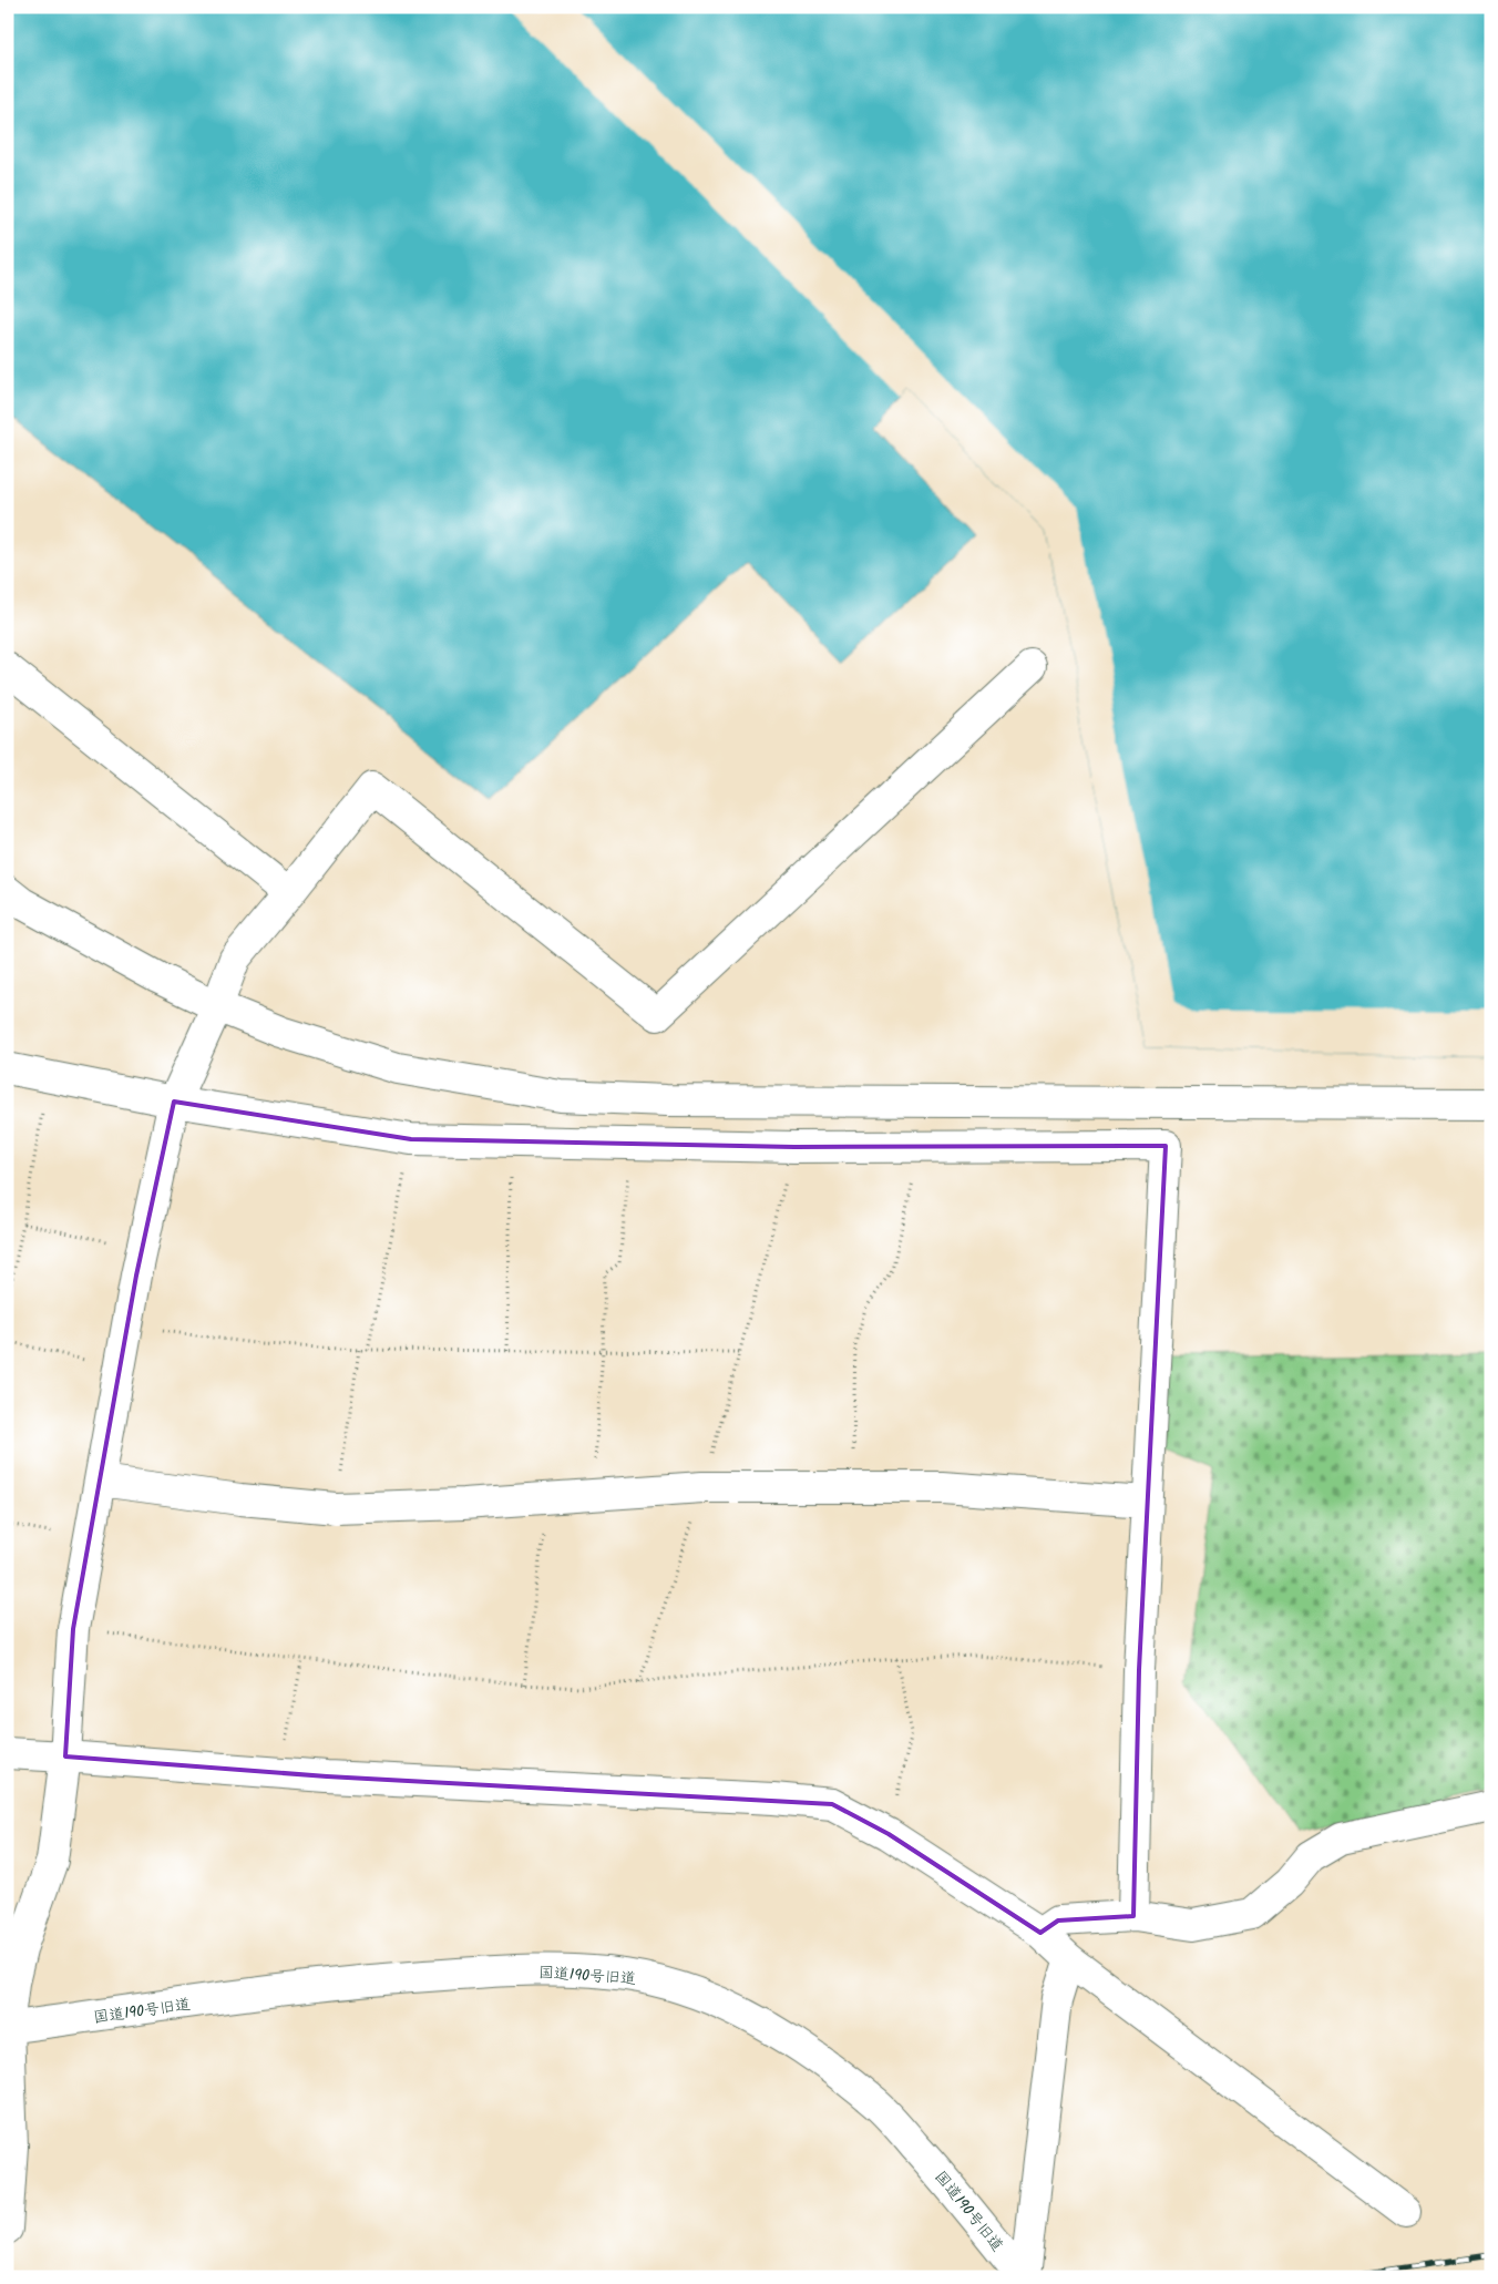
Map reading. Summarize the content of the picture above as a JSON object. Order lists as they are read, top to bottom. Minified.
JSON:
{"streets":{"street":["国道190号旧道"]}}
